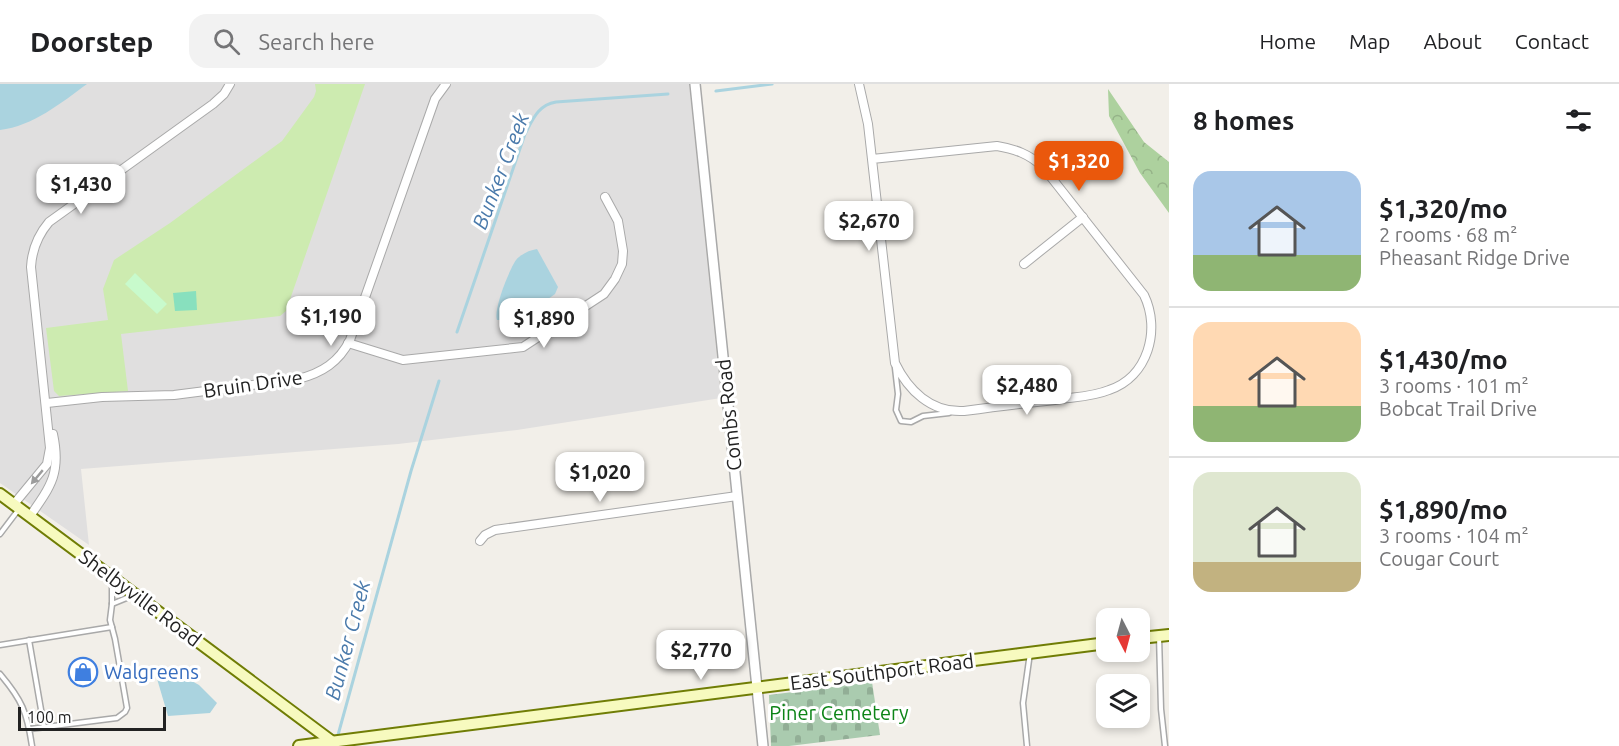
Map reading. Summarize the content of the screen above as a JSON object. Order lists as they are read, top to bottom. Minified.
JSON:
{"streets":{"main road":["Shelbyville Road","East Southport Road"],"street":["Bruin Drive","Combs Road"]},"crossings":[["Combs Road","East Southport Road"],["Shelbyville Road","East Southport Road"]],"water":["Bunker Creek"],"parks":["Piner Cemetery"],"places":{"shop":["Walgreens"]},"scale_bar":"100 m","north":"bottom","page":{"header":"Doorstep","search":"Search here","nav":["Home","Map","About","Contact"],"heading":"8 homes","price":["$1,320","$1,430","$2,670","$1,190","$1,890","$2,480","$1,020","$2,770"],"list":[{"name":"$1,320/mo","note":"2 rooms · 68 m² · Pheasant Ridge Drive"},{"name":"$1,430/mo","note":"3 rooms · 101 m² · Bobcat Trail Drive"},{"name":"$1,890/mo","note":"3 rooms · 104 m² · Cougar Court"}],"scale":"100 m"}}
